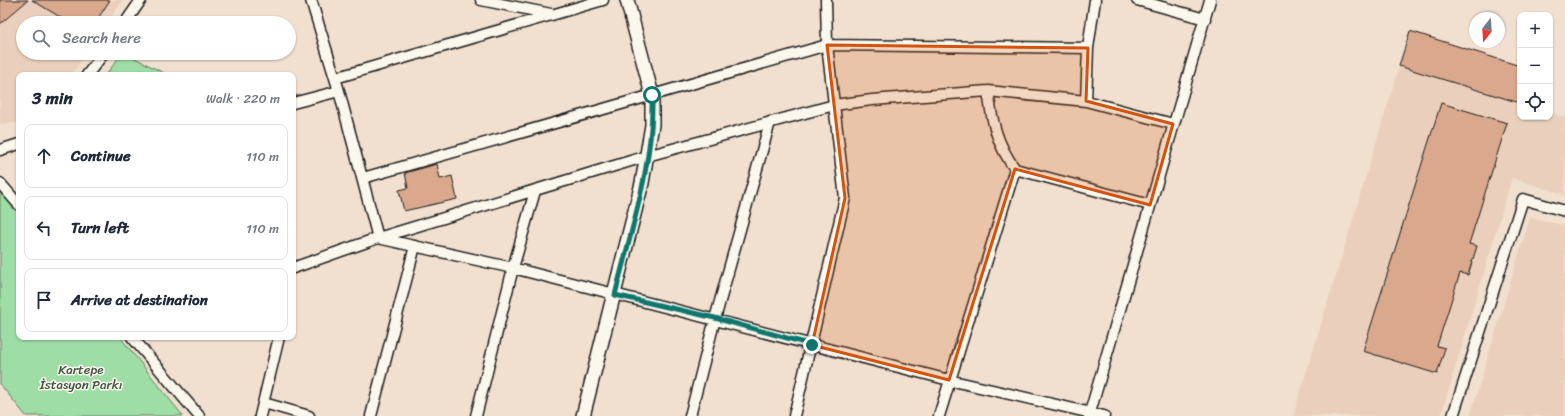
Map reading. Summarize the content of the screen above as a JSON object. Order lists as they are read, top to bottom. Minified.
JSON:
{"parks":["Kartepe İstasyon Parkı"],"north":"bottom","page":{"map_buttons":["+","−"],"search":"Search here","heading":["3 min","Walk · 220 m"],"list":[["Continue","110 m"],["Turn left","110 m"],"Arrive at destination"]}}
